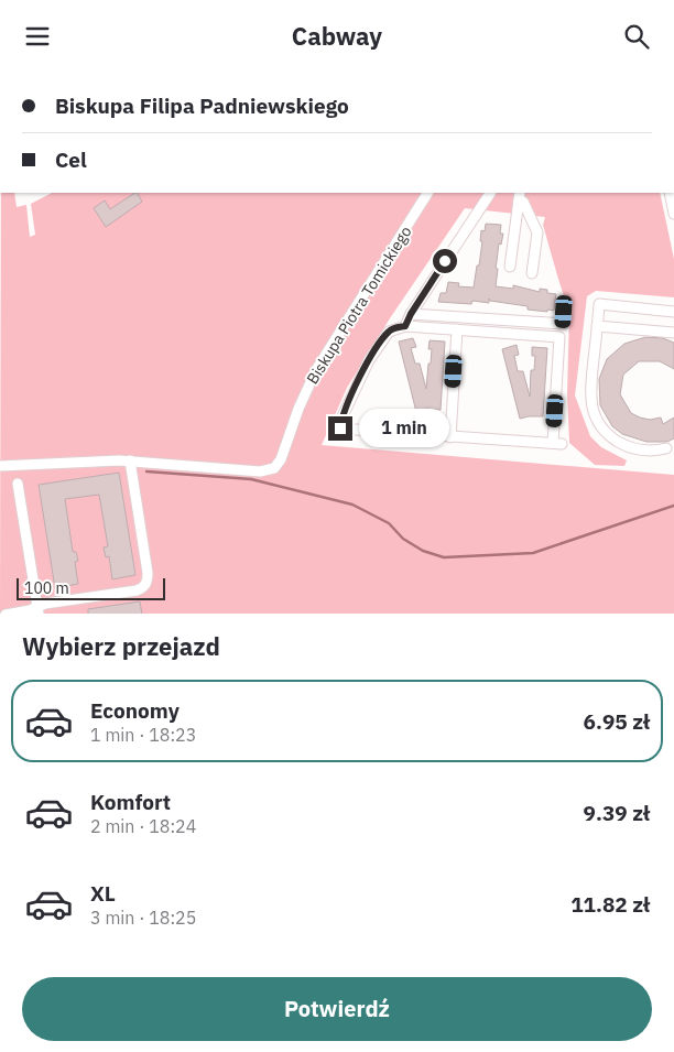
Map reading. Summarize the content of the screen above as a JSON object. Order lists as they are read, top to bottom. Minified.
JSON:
{"streets":{"street":["Biskupa Piotra Tomickiego"]},"scale_bar":"100 m","page":{"header":"Cabway","banner":["Biskupa Filipa Padniewskiego","Cel"],"bubble":"1 min","scale":"100 m","heading":"Wybierz przejazd","list":[{"name":"Economy","note":"1 min · 18:23","value":"6.95 zł"},{"name":"Komfort","note":"2 min · 18:24","value":"9.39 zł"},{"name":"XL","note":"3 min · 18:25","value":"11.82 zł"}],"buttons":"Potwierdź"}}
